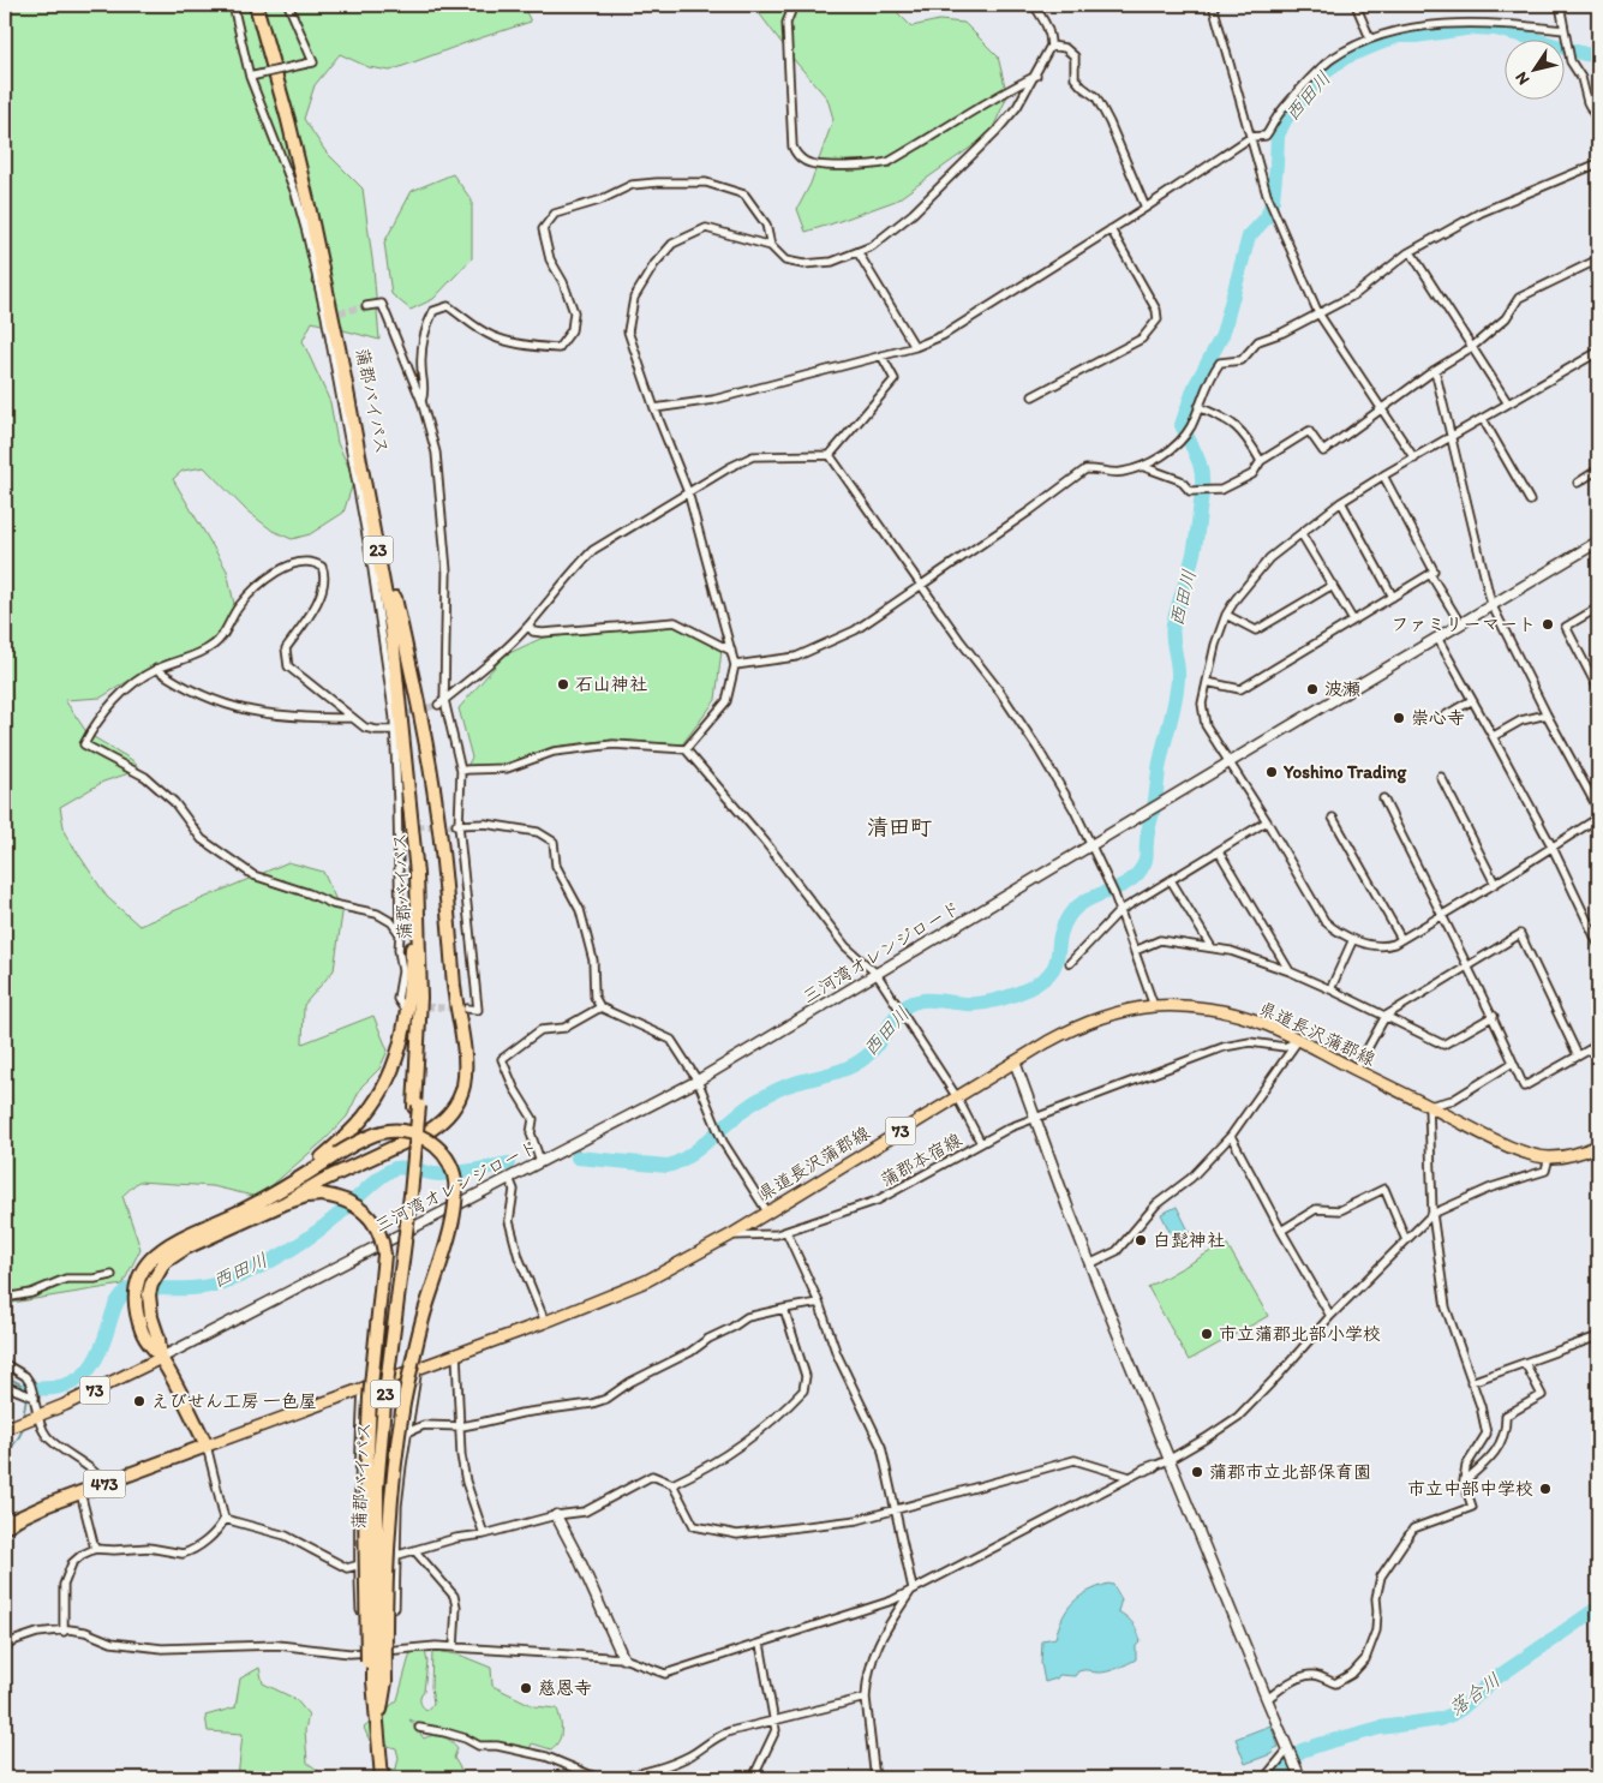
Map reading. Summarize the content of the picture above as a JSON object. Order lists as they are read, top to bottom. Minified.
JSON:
{"streets":{"highway":["蒲郡バイパス","23","473"],"main road":["県道長沢蒲郡線","73"],"street":["三河湾オレンジロード","蒲郡本宿線"]},"crossings":[["三河湾オレンジロード","73"],["県道長沢蒲郡線","蒲郡本宿線"],["県道長沢蒲郡線","473"]],"districts":["清田町"],"water":["西田川","落合川"],"places":["ファミリーマート","石山神社","波瀬","崇心寺","Yoshino Trading","白髭神社","市立蒲郡北部小学校","えびせん工房 一色屋","蒲郡市立北部保育園","市立中部中学校","慈恩寺"],"north":"bottom left"}
